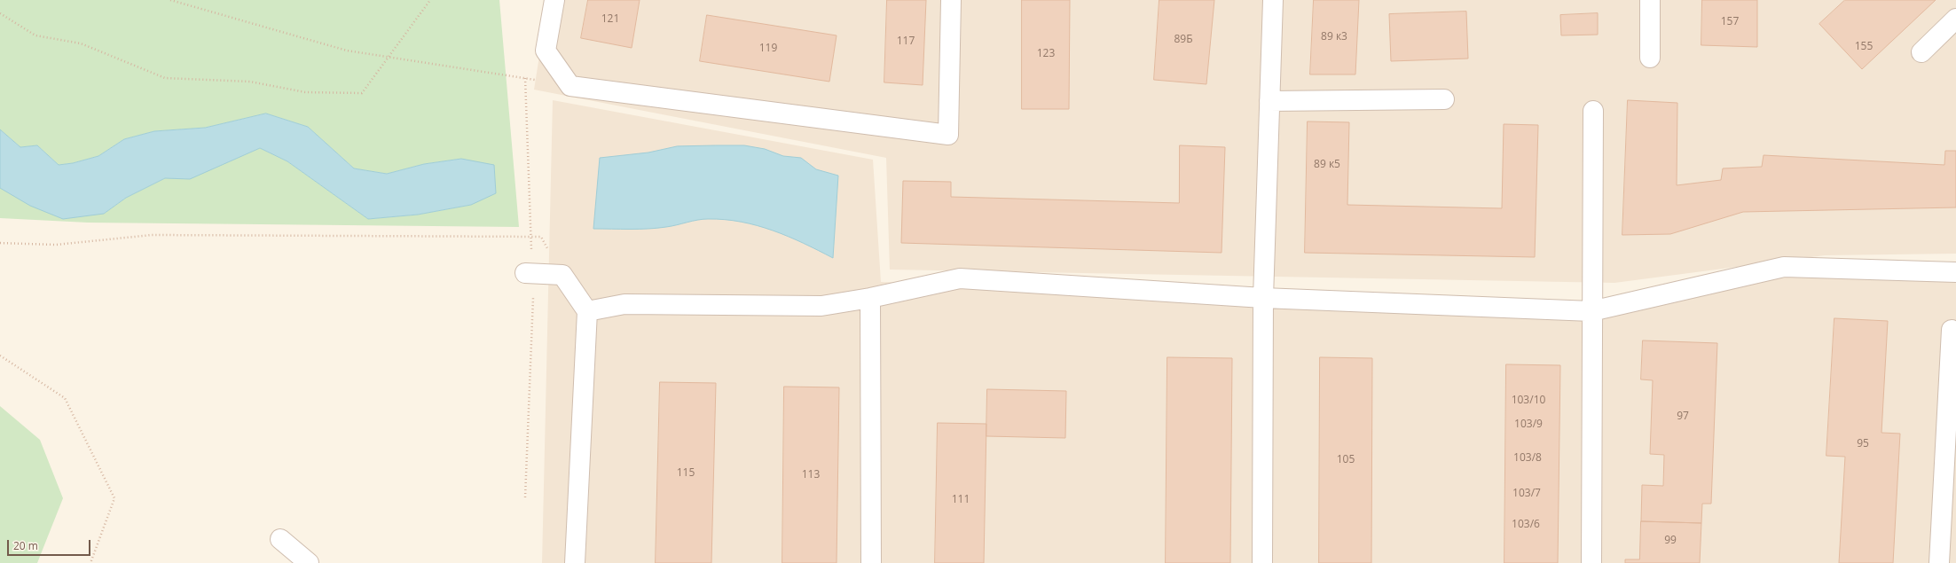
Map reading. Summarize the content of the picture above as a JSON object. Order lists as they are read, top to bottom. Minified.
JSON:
{"house_numbers":["121","157","89 к3","89Б","117","155","119","123","89 к5","103/10","97","103/9","95","103/8","105","115","113","103/7","111","103/6","99"],"scale_bar":"20 m"}
